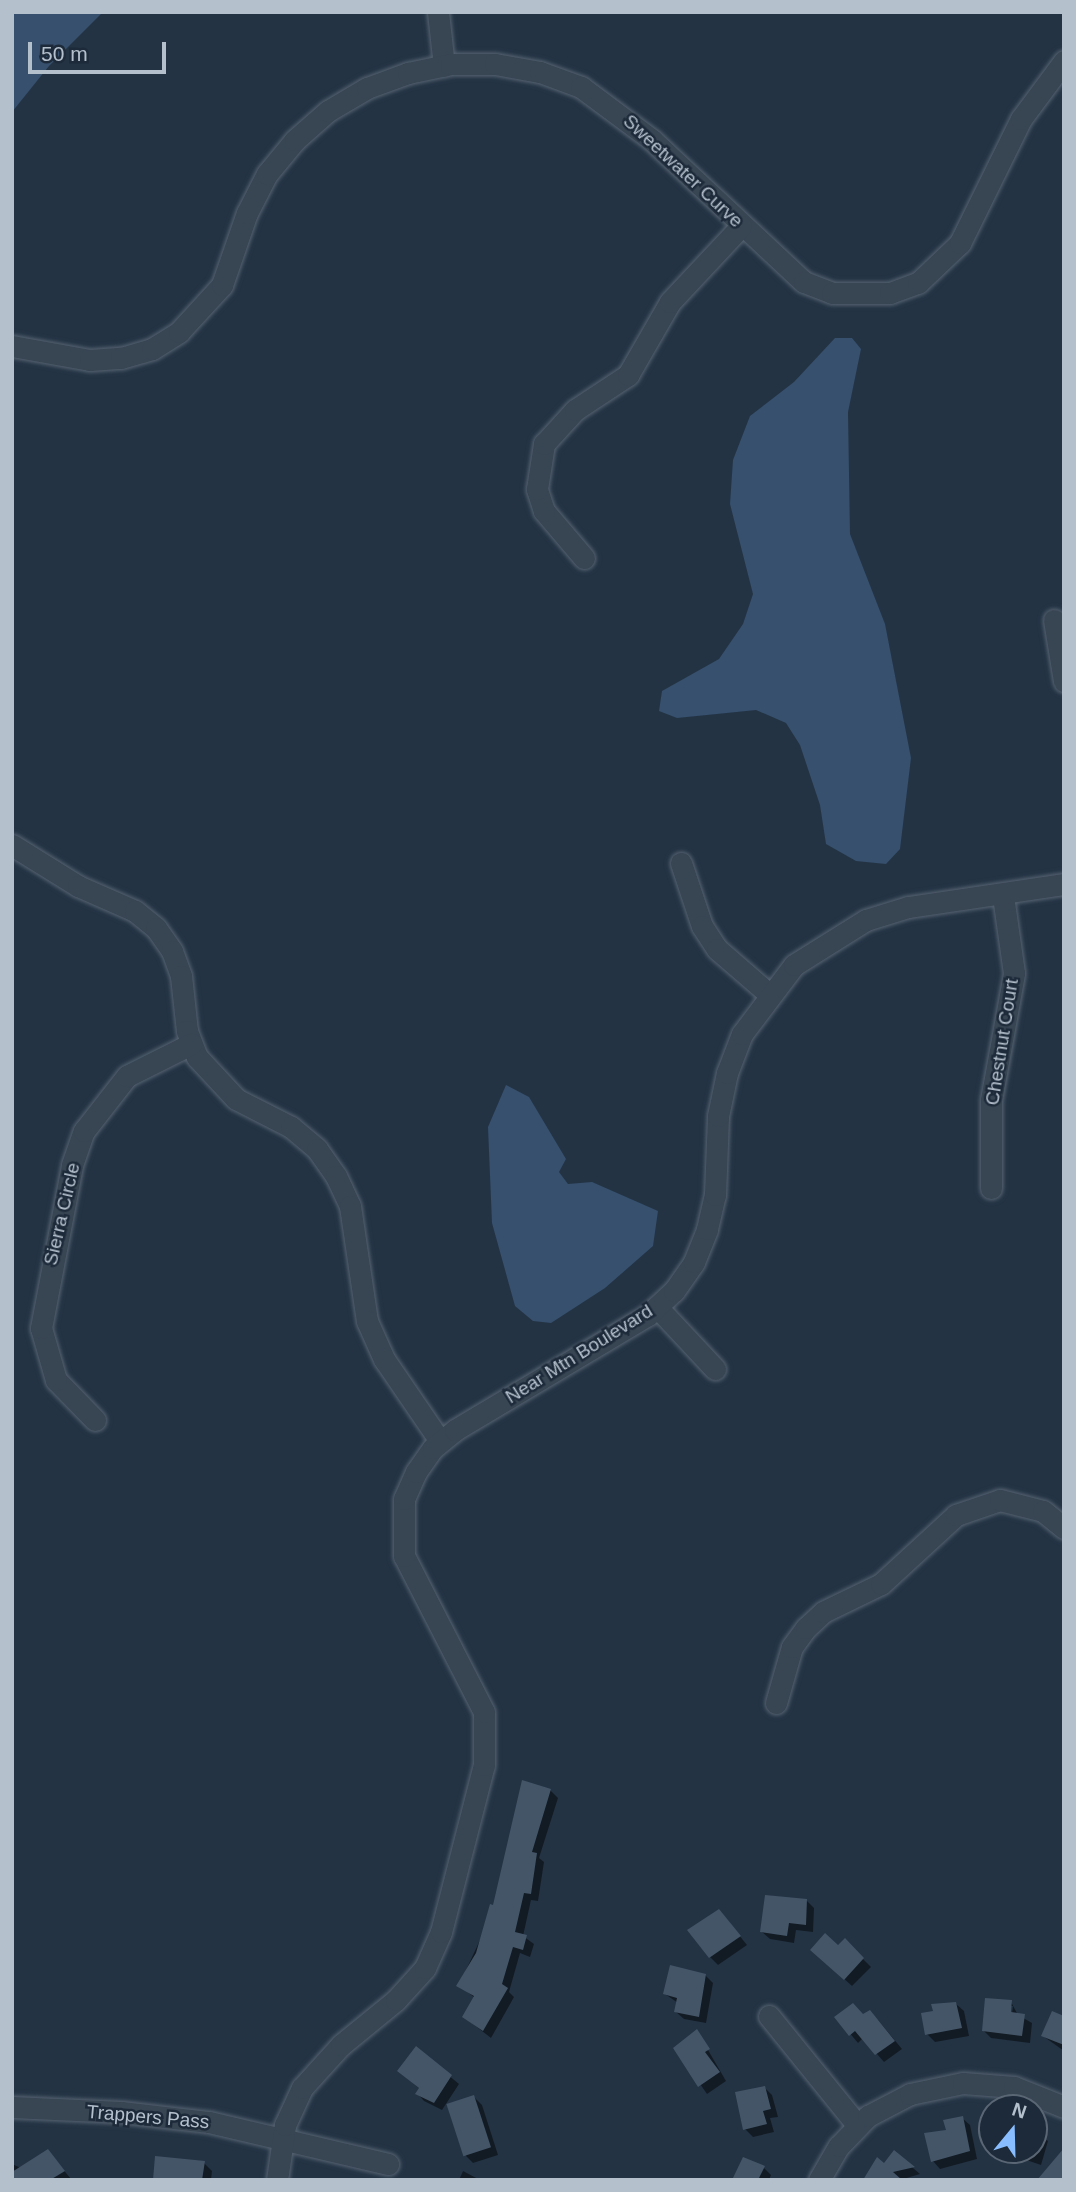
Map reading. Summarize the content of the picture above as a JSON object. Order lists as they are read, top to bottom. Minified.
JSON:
{"streets":{"street":["Sweetwater Curve","Chestnut Court","Sierra Circle","Near Mtn Boulevard","Trappers Pass"]},"crossings":[["Chestnut Court","Near Mtn Boulevard"],["Near Mtn Boulevard","Trappers Pass"]],"scale_bar":"50 m","north":"top"}
